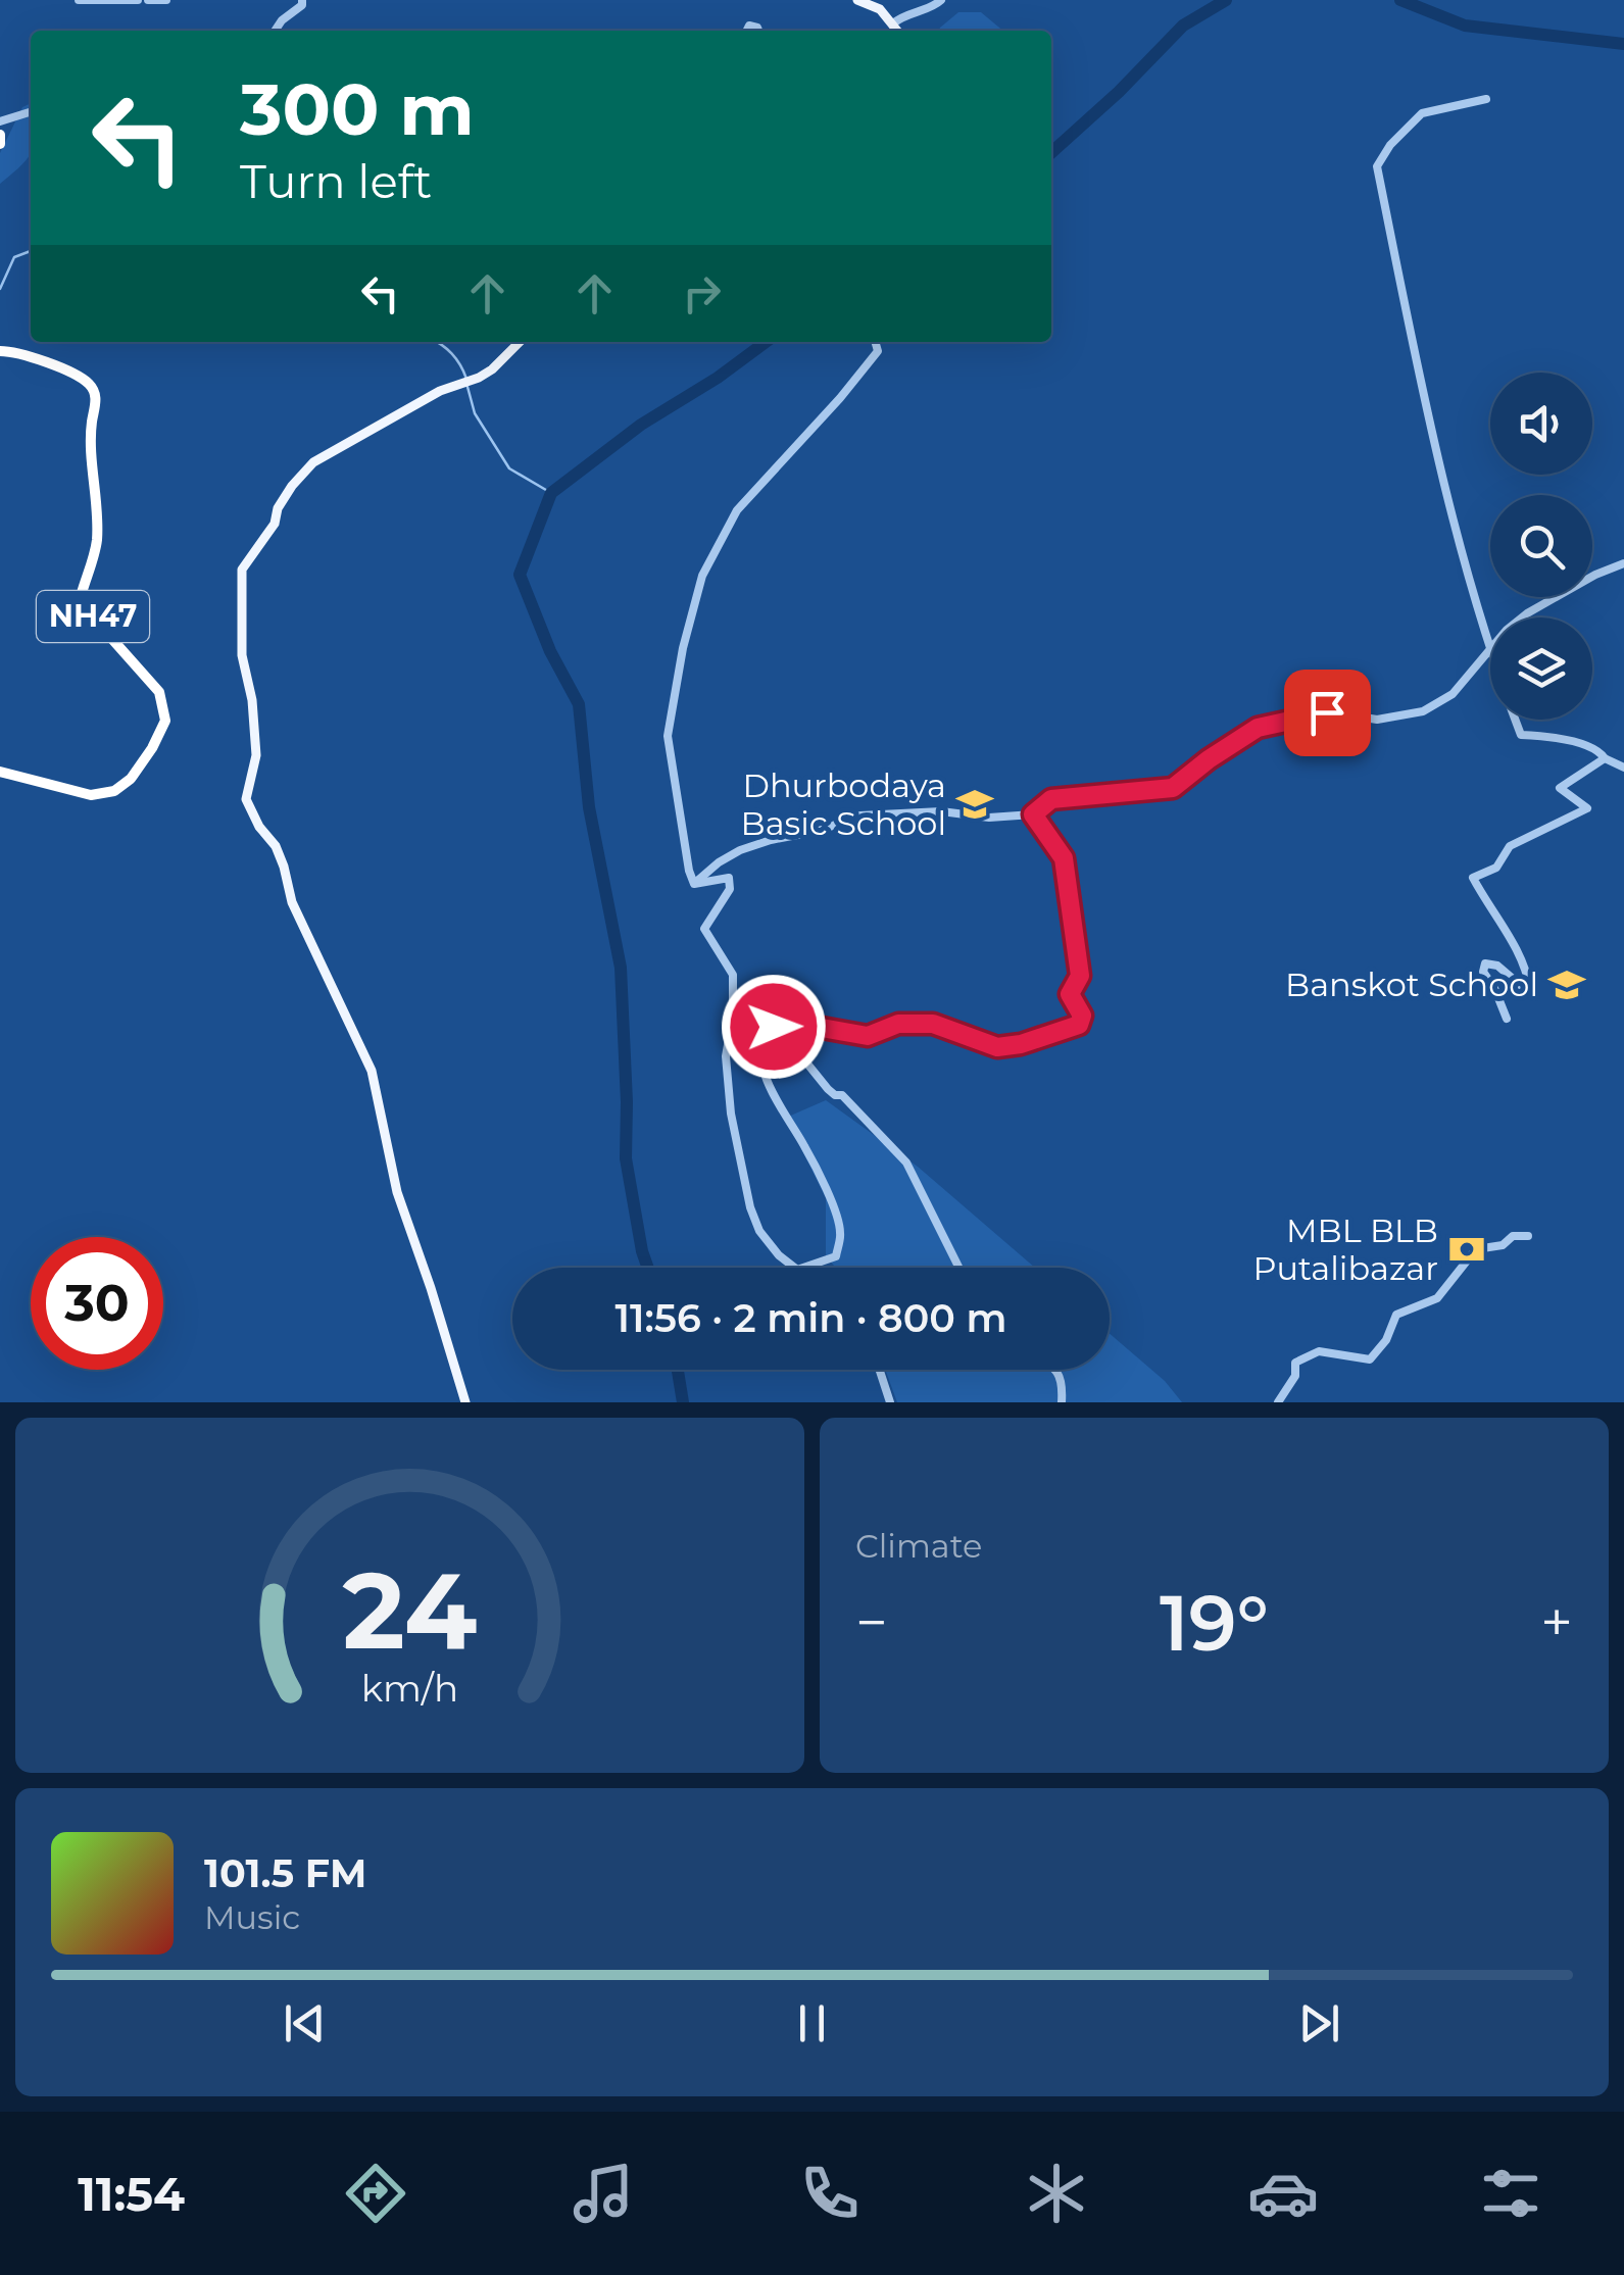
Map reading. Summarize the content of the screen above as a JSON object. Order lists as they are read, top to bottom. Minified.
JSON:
{"streets":{"highway":["NH47"]},"places":{"school or university":["Dhurbodaya Basic School","Banskot School"],"bank":["MBL BLB Putalibazar"]},"page":{"turn":["300 m","Turn left"],"limit":"30","trip":"11:56 · 2 min · 800 m","tile":"Climate","heat":["−","19°","+"],"song":["101.5 FM","Music"],"tabs":"11:54","gauge":["24","km/h"]}}
